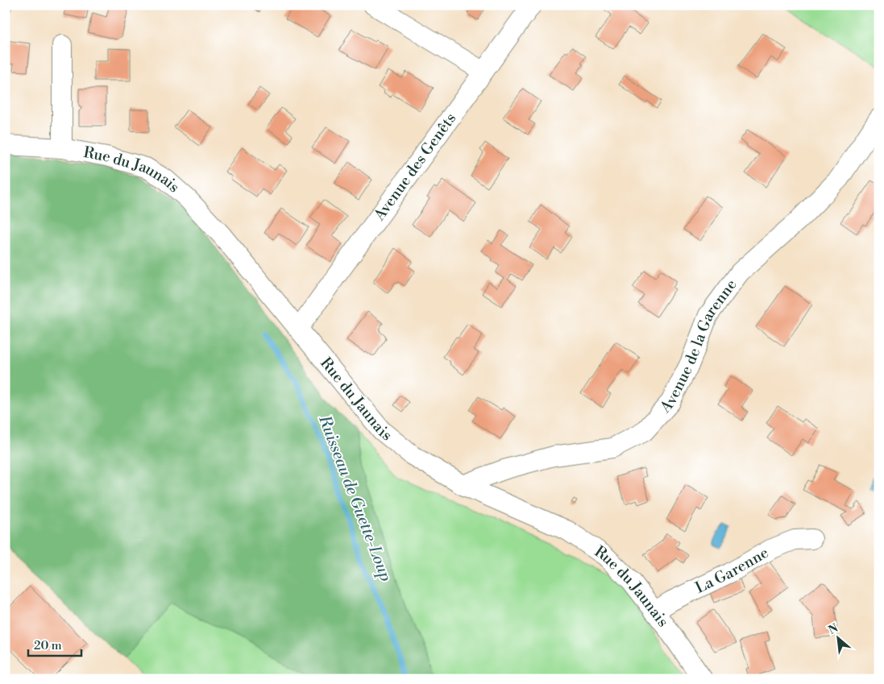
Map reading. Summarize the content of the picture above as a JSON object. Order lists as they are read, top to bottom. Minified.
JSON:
{"streets":{"street":["Avenue des Genêts","Rue du Jaunais","Avenue de la Garenne","La Garenne"]},"crossings":[["Avenue des Genêts","Rue du Jaunais"],["Rue du Jaunais","Avenue de la Garenne"],["Rue du Jaunais","La Garenne"]],"water":["Ruisseau de Guette-Loup"],"scale_bar":"20 m","north":"top left"}
